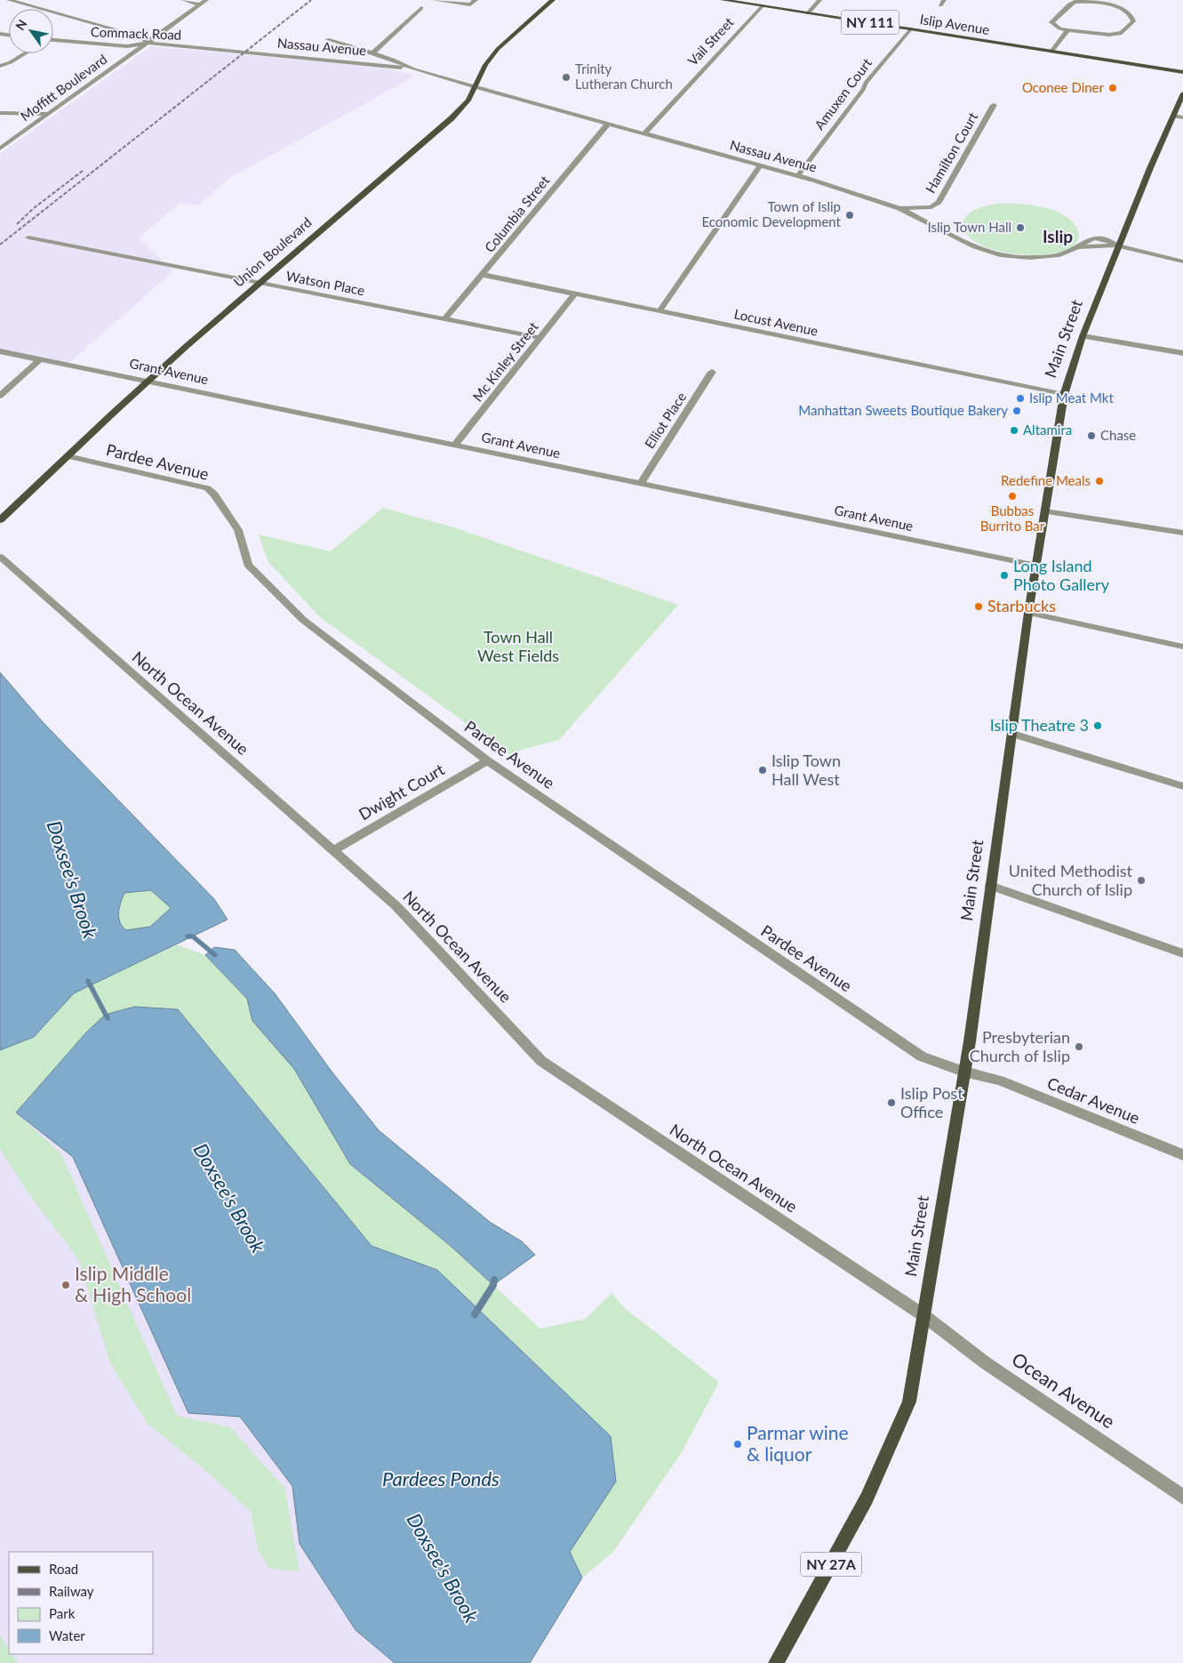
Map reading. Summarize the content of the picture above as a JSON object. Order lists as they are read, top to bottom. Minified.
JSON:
{"streets":{"main road":["NY 111","Islip Avenue","Union Boulevard","Main Street","NY 27A"],"street":["Commack Road","Vail Street","Nassau Avenue","Moffitt Boulevard","Amuxen Court","Hamilton Court","Columbia Street","Watson Place","Locust Avenue","Mc Kinley Street","Grant Avenue","Elliot Place","Pardee Avenue","North Ocean Avenue","Dwight Court","Cedar Avenue","Ocean Avenue"]},"crossings":[["Islip Avenue","Vail Street"],["Islip Avenue","Amuxen Court"],["Commack Road","Nassau Avenue"],["Commack Road","Moffitt Boulevard"],["Vail Street","Nassau Avenue"],["Nassau Avenue","Amuxen Court"],["Nassau Avenue","Hamilton Court"],["Nassau Avenue","Columbia Street"],["Nassau Avenue","Union Boulevard"],["Nassau Avenue","Main Street"],["Columbia Street","Watson Place"],["Columbia Street","Locust Avenue"],["Union Boulevard","Watson Place"],["Union Boulevard","Grant Avenue"],["Union Boulevard","Pardee Avenue"],["Watson Place","Mc Kinley Street"],["Locust Avenue","Main Street"],["Locust Avenue","Mc Kinley Street"],["Main Street","Grant Avenue"],["Main Street","Pardee Avenue"],["Main Street","North Ocean Avenue"],["Main Street","Cedar Avenue"],["Main Street","Ocean Avenue"],["Mc Kinley Street","Grant Avenue"],["Grant Avenue","Elliot Place"],["Pardee Avenue","Dwight Court"],["Pardee Avenue","Cedar Avenue"],["North Ocean Avenue","Dwight Court"],["North Ocean Avenue","Ocean Avenue"]],"districts":["Islip"],"water":["Doxsee's Brook","Pardees Ponds"],"parks":["Town Hall West Fields"],"places":["Trinity Lutheran Church","Oconee Diner","Town of Islip Economic Development","Islip Town Hall","Islip Meat Mkt","Manhattan Sweets Boutique Bakery","Altamira","Chase","Redefine Meals","Bubbas Burrito Bar","Long Island Photo Gallery","Starbucks","Islip Theatre 3","Islip Town Hall West","United Methodist Church of Islip","Presbyterian Church of Islip","Islip Post Office","Islip Middle & High School","Parmar wine & liquor"],"legend":["Road","Railway","Park","Water"],"north":"top left"}
